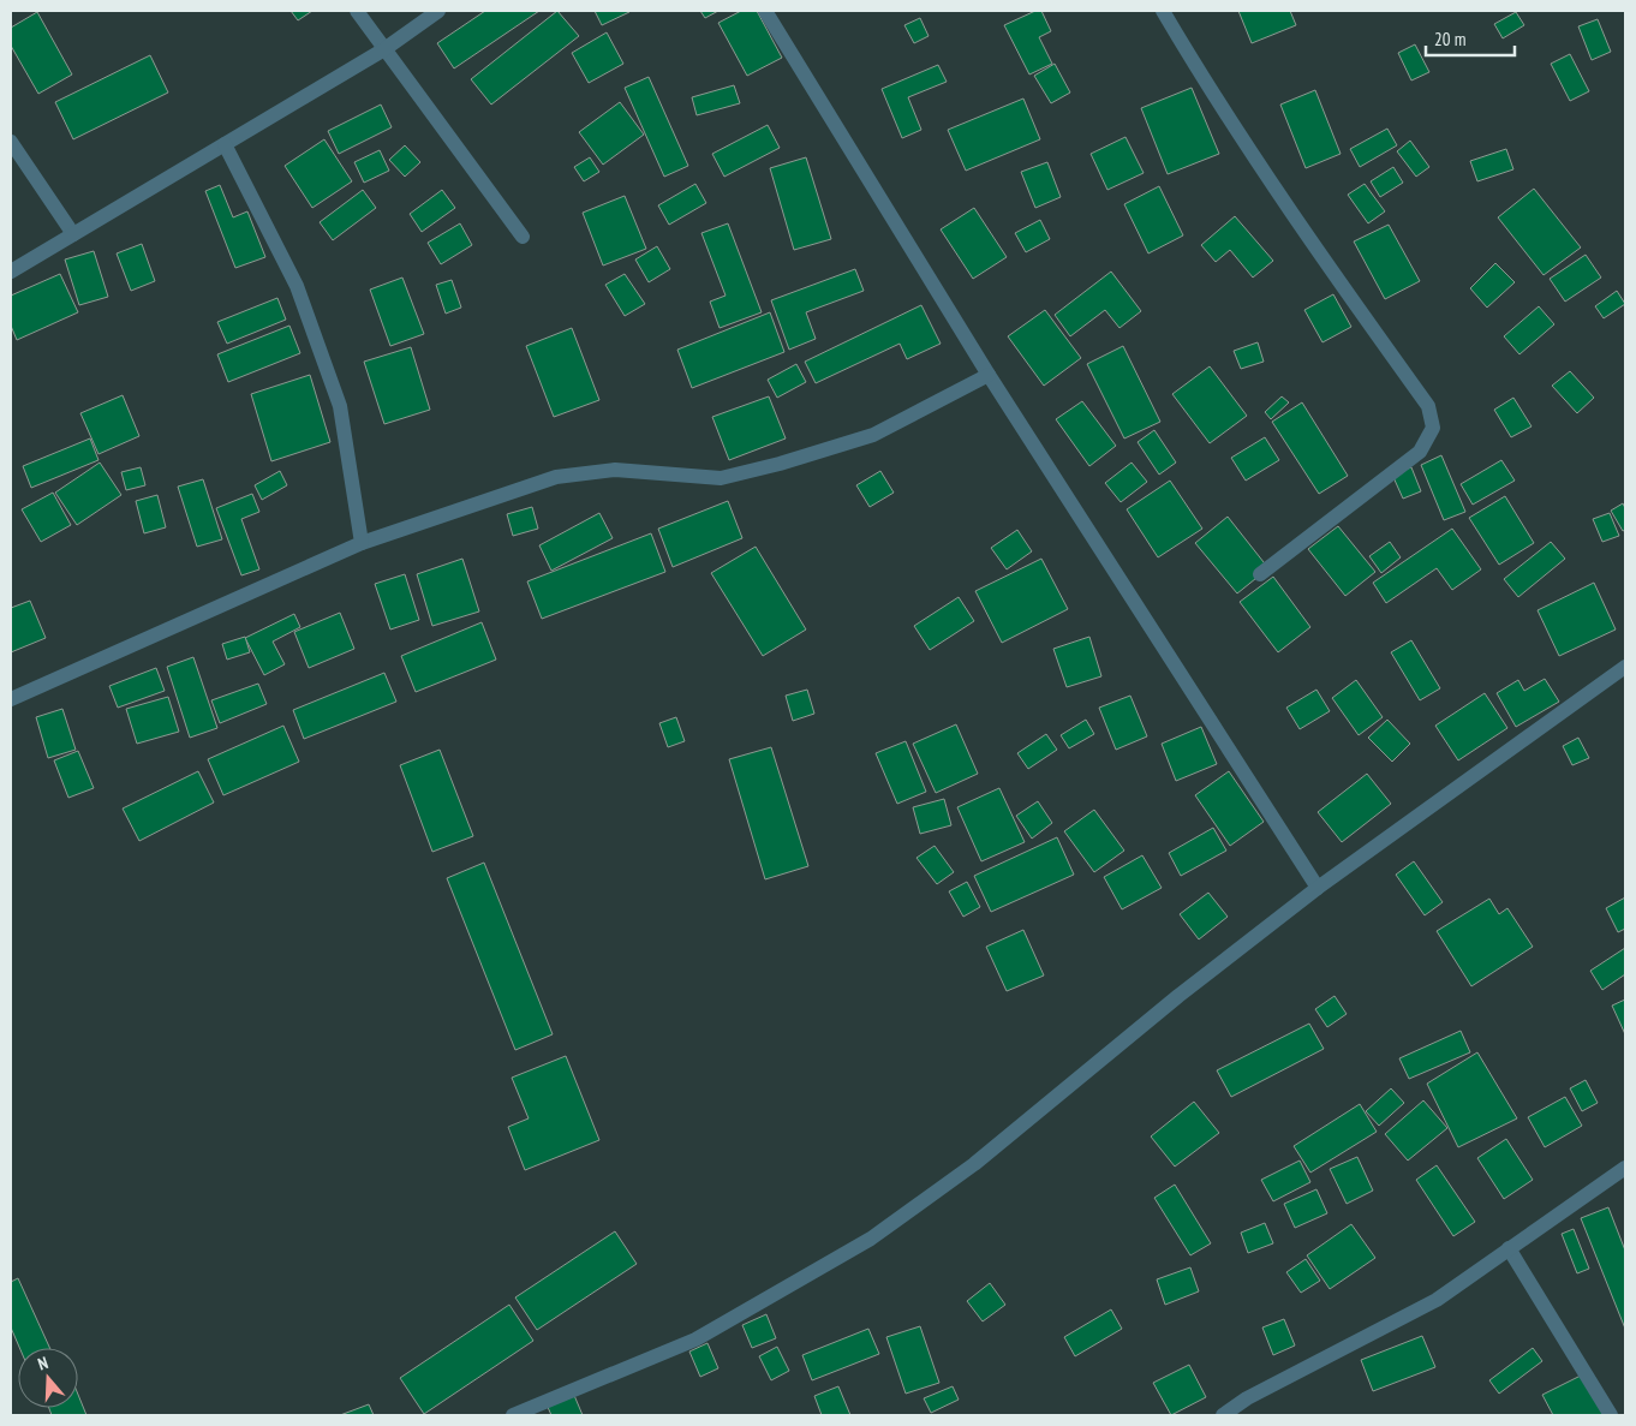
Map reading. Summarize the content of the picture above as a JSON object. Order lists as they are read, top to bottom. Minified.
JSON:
{"scale_bar":"20 m","north":"top"}
